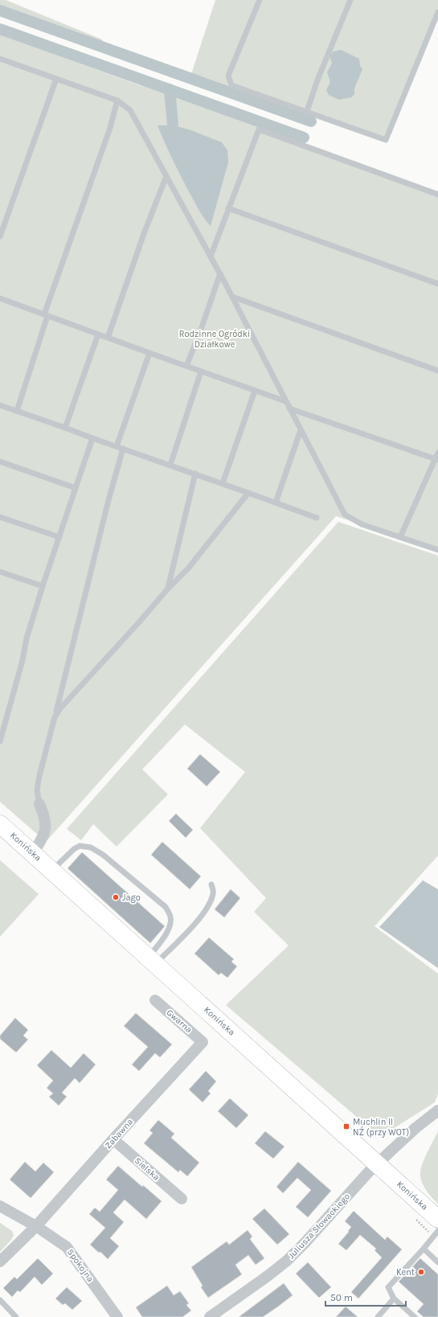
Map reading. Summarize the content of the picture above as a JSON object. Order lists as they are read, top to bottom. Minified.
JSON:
{"streets":{"main road":["Konińska"],"street":["Gwarna","Zabawna","Sielska","Juliusza Słowackiego","Spokojna"]},"crossings":[["Konińska","Juliusza Słowackiego"],["Gwarna","Zabawna"],["Zabawna","Sielska"],["Zabawna","Spokojna"]],"parks":["Rodzinne Ogródki Działkowe"],"places":{"other":["Jago","Kent"],"transit":["Muchlin II NŹ (przy WOT)"]},"scale_bar":"50 m"}
